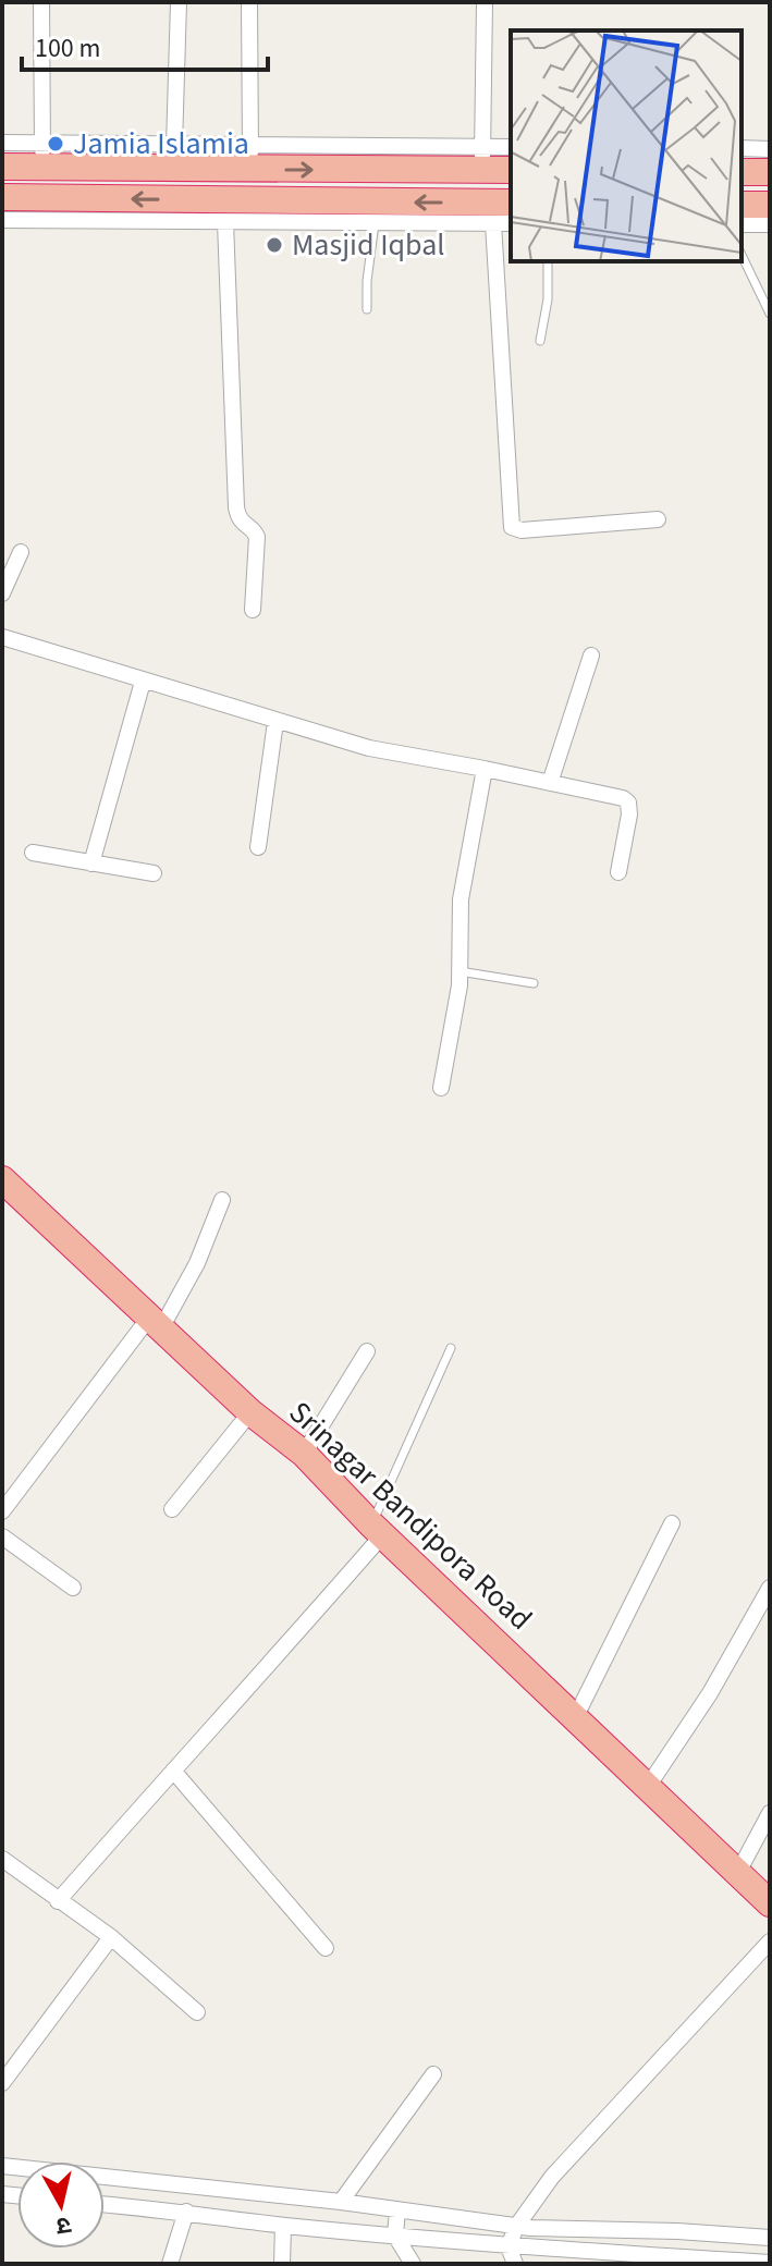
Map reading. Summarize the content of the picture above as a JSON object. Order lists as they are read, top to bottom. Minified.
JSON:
{"streets":{"highway":["Srinagar Bandipora Road"]},"places":["Jamia Islamia","Masjid Iqbal"],"scale_bar":"100 m","north":"bottom"}
